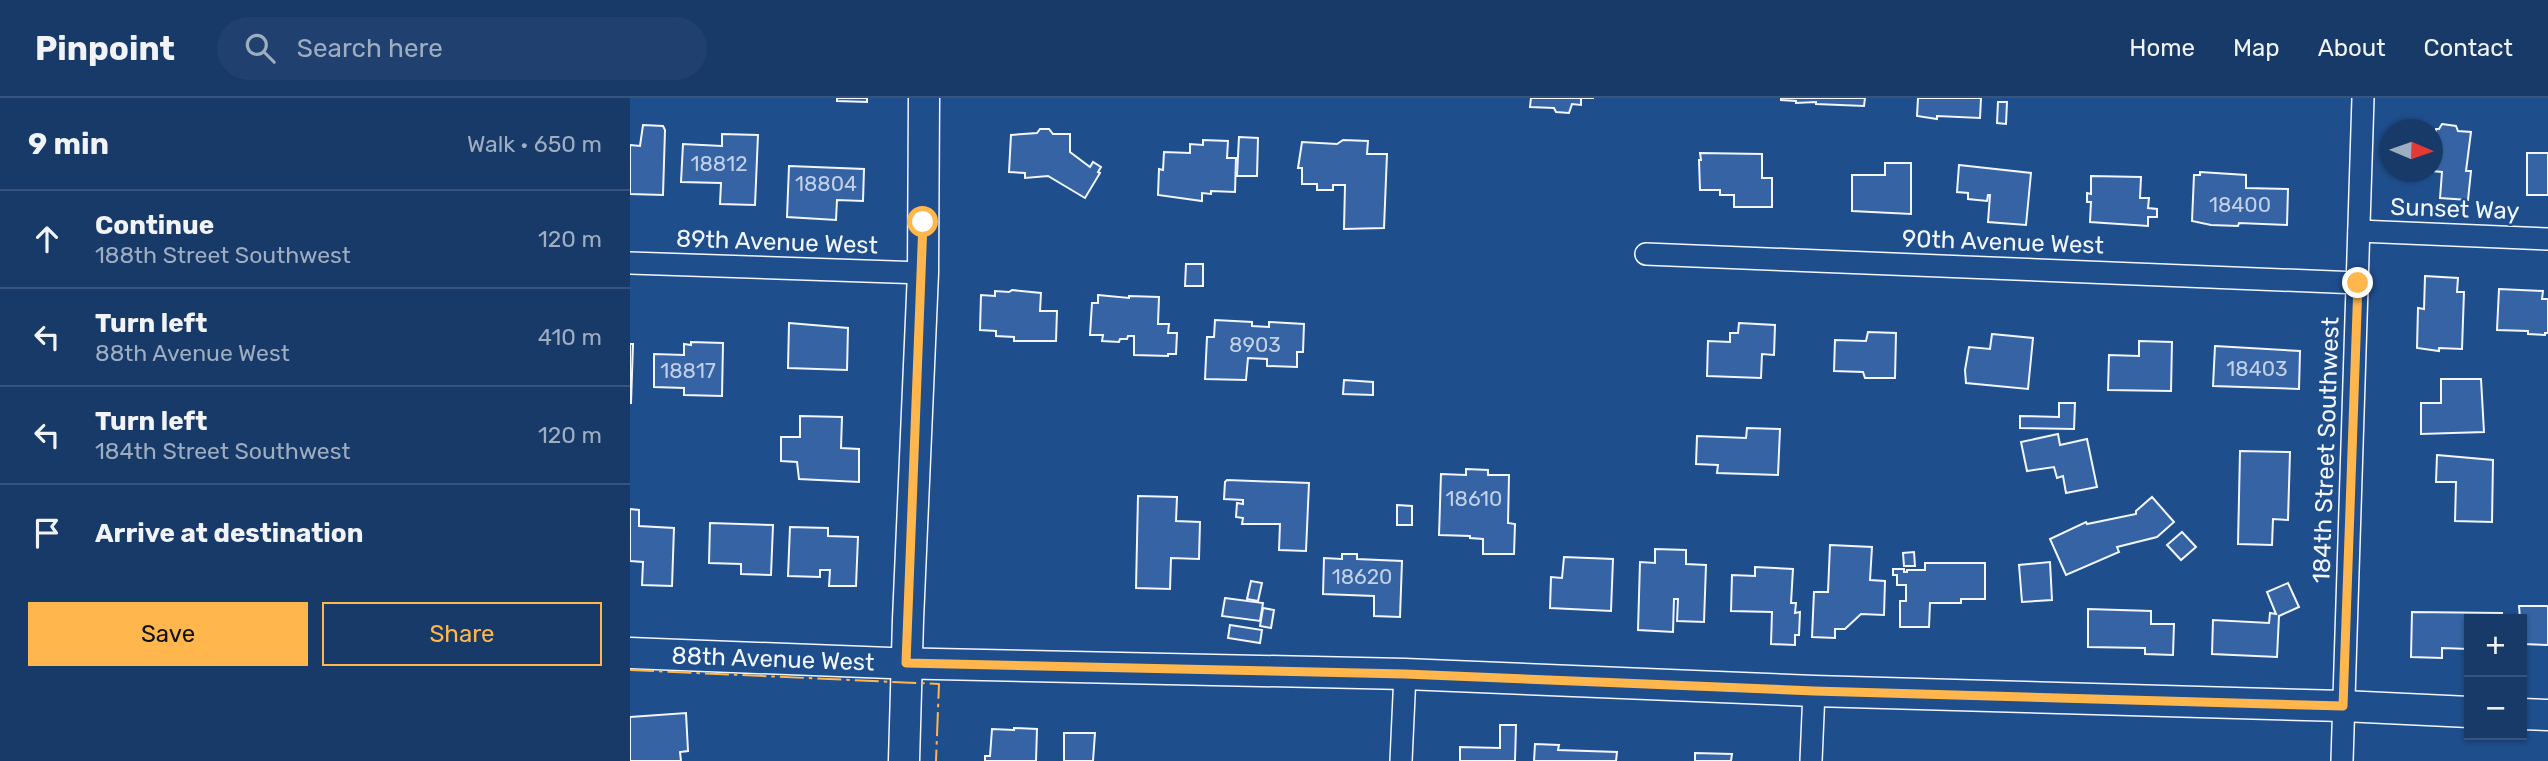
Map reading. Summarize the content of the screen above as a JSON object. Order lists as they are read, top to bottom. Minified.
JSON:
{"streets":{"street":["Sunset Way","89th Avenue West","90th Avenue West","184th Street Southwest","88th Avenue West"]},"crossings":[["Sunset Way","184th Street Southwest"],["90th Avenue West","184th Street Southwest"],["184th Street Southwest","88th Avenue West"]],"house_numbers":["18812","18804","18400","8903","18403","18817","18610","18620"],"north":"right","page":{"header":"Pinpoint","search":"Search here","nav":["Home","Map","About","Contact"],"heading":["9 min","Walk · 650 m"],"list":[["Continue","188th Street Southwest","120 m"],["Turn left","88th Avenue West","410 m"],["Turn left","184th Street Southwest","120 m"],"Arrive at destination"],"buttons":["Save","Share"],"map_buttons":["+","−"]}}
